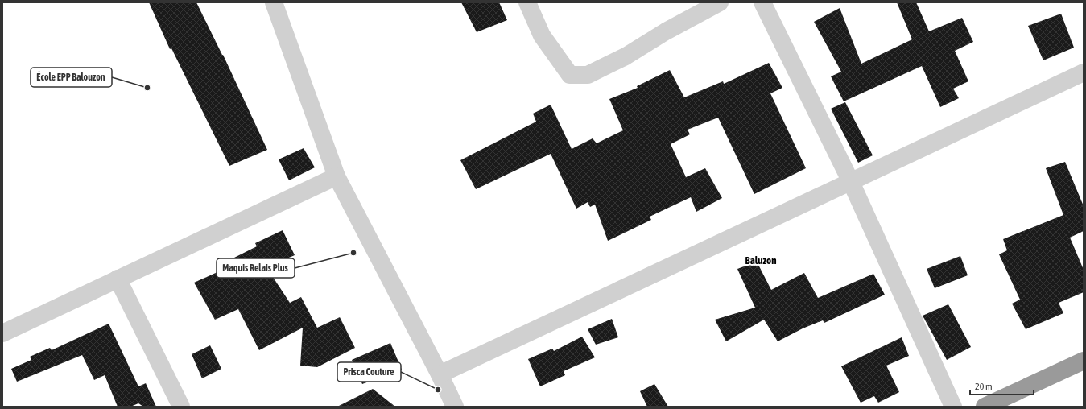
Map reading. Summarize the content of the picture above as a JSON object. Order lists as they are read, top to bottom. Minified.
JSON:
{"districts":["Baluzon"],"places":["École EPP Balouzon","Maquis Relais Plus","Prisca Couture"],"scale_bar":"20 m"}
